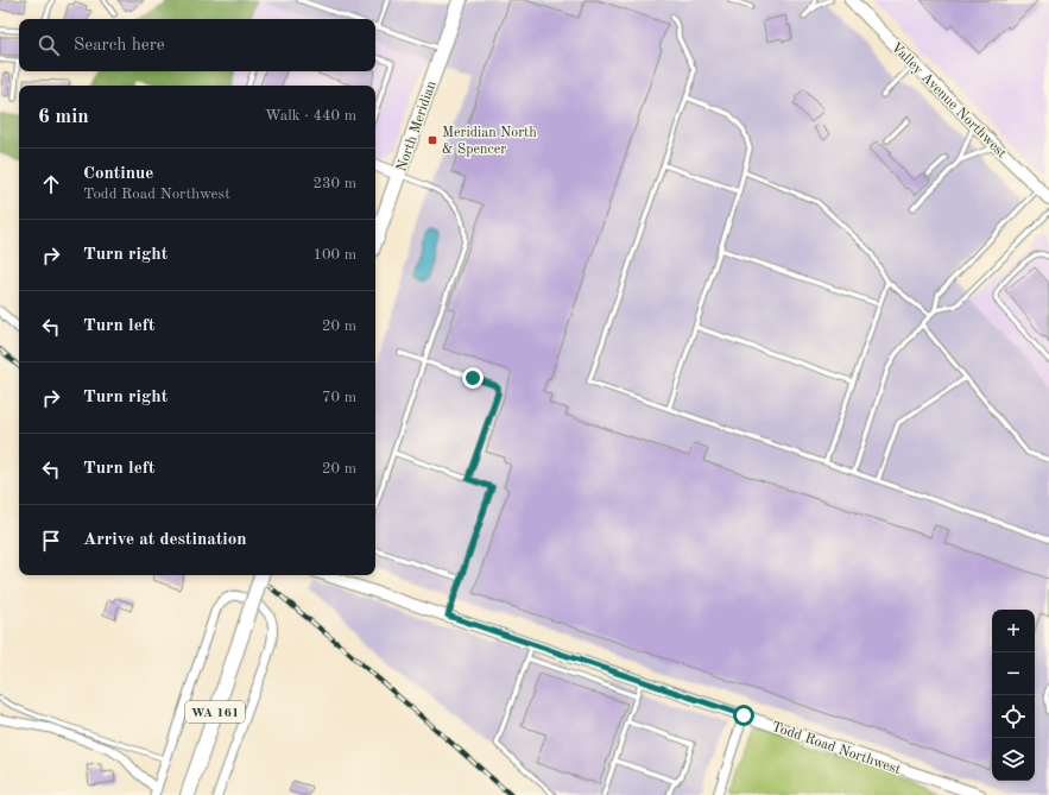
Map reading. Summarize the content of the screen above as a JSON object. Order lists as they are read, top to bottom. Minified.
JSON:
{"streets":{"main road":["Valley Avenue Northwest","North Meridian","WA 161"],"street":["Todd Road Northwest"]},"places":{"transit":["Meridian North & Spencer"]},"page":{"search":"Search here","heading":["6 min","Walk · 440 m"],"list":[["Continue","Todd Road Northwest","230 m"],["Turn right","100 m"],["Turn left","20 m"],["Turn right","70 m"],["Turn left","20 m"],"Arrive at destination"],"map_buttons":["+","−"]}}
